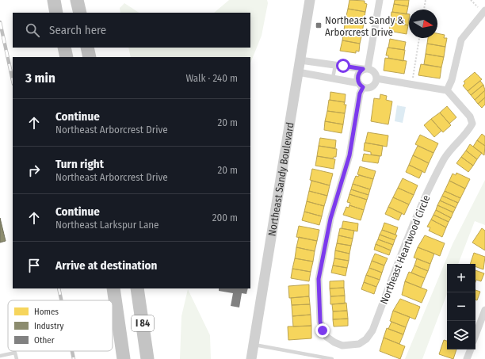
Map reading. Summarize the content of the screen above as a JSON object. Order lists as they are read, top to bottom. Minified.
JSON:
{"streets":{"highway":["I 84"],"main road":["Northeast Sandy Boulevard"],"street":["Northeast Heartwood Circle"]},"places":{"transit":["Northeast Sandy & Arborcrest Drive"]},"legend":["Homes","Industry","Other"],"north":"right","page":{"search":"Search here","heading":["3 min","Walk · 240 m"],"list":[["Continue","Northeast Arborcrest Drive","20 m"],["Turn right","Northeast Arborcrest Drive","20 m"],["Continue","Northeast Larkspur Lane","200 m"],"Arrive at destination"],"map_buttons":["+","−"]}}
